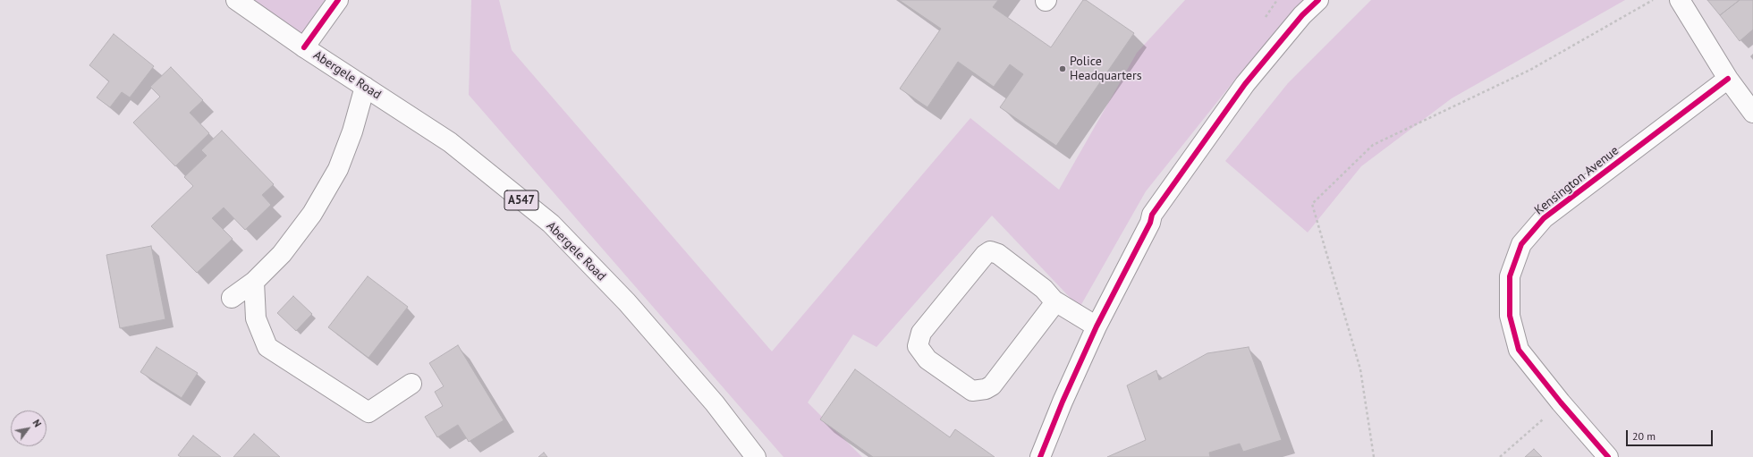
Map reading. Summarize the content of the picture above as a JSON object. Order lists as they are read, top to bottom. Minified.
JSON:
{"streets":{"street":["Abergele Road","Kensington Avenue","A547"]},"places":["Police Headquarters"],"scale_bar":"20 m","north":"top right"}
